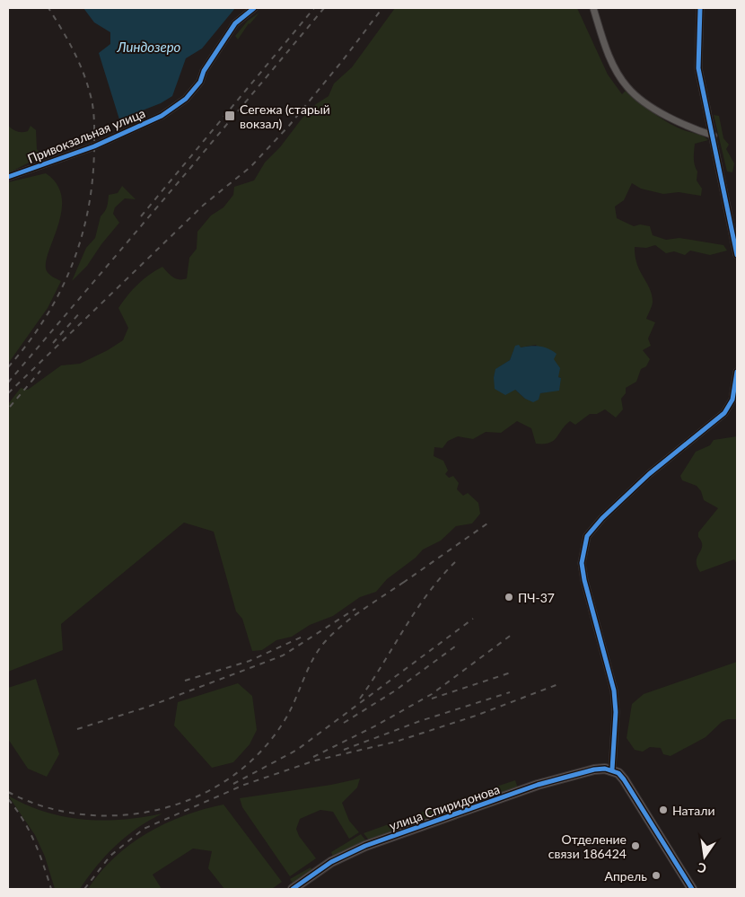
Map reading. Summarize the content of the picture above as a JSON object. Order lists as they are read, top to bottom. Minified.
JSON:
{"streets":{"street":["Привокзальная улица","улица Спиридонова"]},"water":["Линдозеро"],"places":{"transit":["Сегежа (старый вокзал)"],"other":["ПЧ-37","Натали","Отделение связи 186424","Апрель"]},"north":"bottom"}
